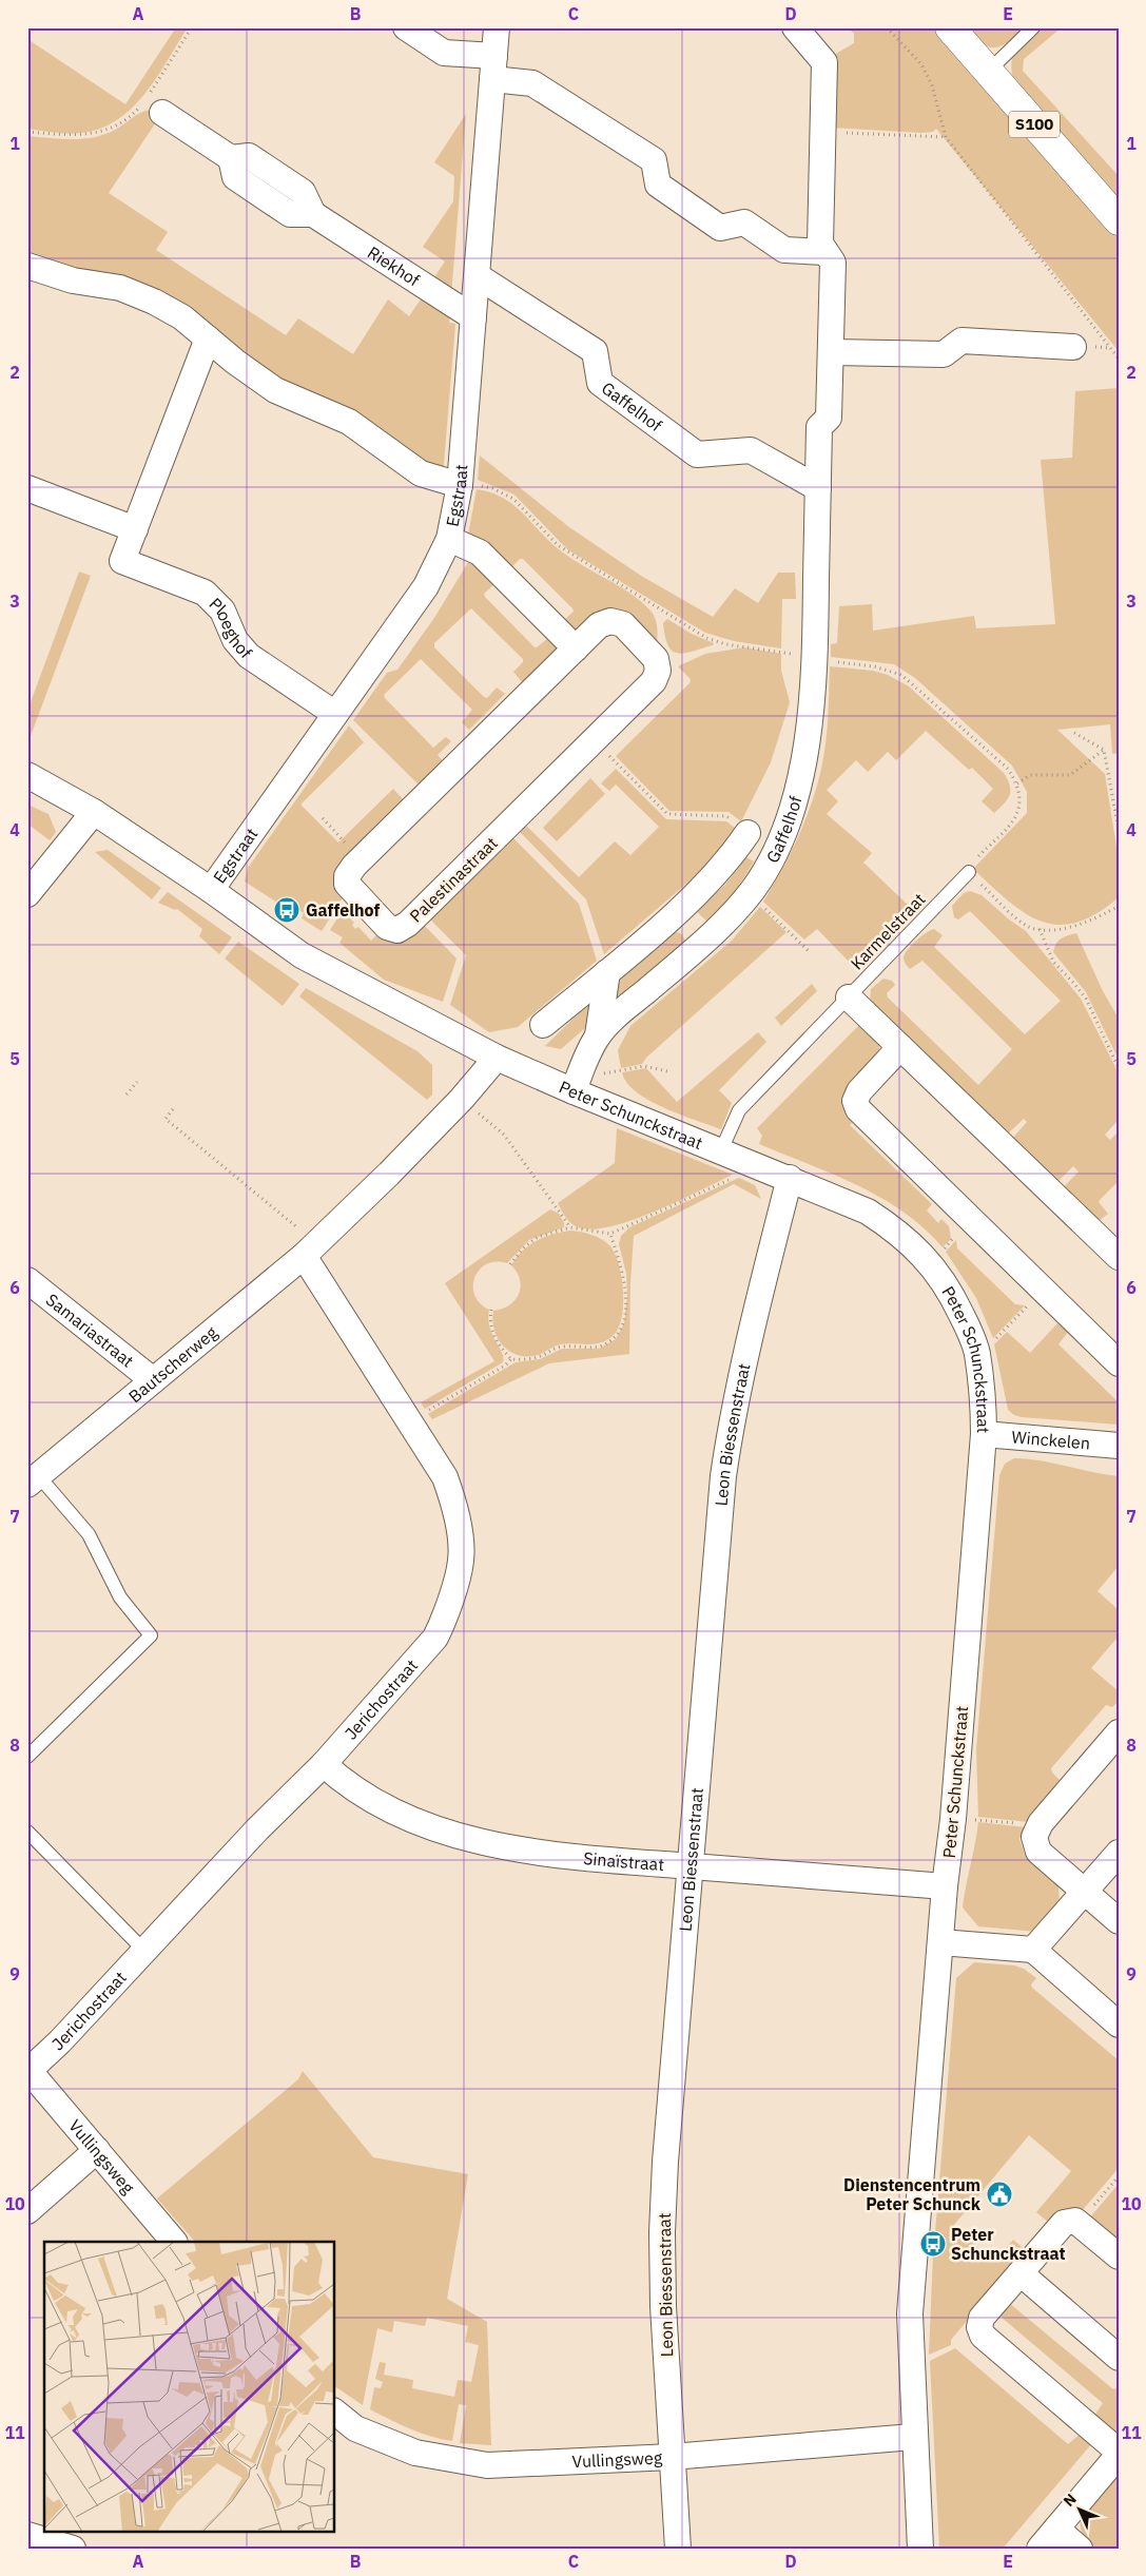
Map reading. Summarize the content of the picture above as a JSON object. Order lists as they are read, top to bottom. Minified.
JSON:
{"streets":{"main road":["S100"],"street":["Riekhof","Gaffelhof","Egstraat","Ploeghof","Palestinastraat","Peter Schunckstraat","Samariastraat","Bautscherweg","Leon Biessenstraat","Winckelen","Jerichostraat","Sinaïstraat","Vullingsweg"],"lane":["Karmelstraat"]},"crossings":[["Riekhof","Egstraat"],["Gaffelhof","Egstraat"],["Gaffelhof","Peter Schunckstraat"],["Egstraat","Ploeghof"],["Karmelstraat","Peter Schunckstraat"],["Peter Schunckstraat","Bautscherweg"],["Peter Schunckstraat","Leon Biessenstraat"],["Peter Schunckstraat","Winckelen"],["Peter Schunckstraat","Sinaïstraat"],["Peter Schunckstraat","Vullingsweg"],["Samariastraat","Bautscherweg"],["Bautscherweg","Jerichostraat"],["Leon Biessenstraat","Sinaïstraat"],["Leon Biessenstraat","Vullingsweg"],["Jerichostraat","Sinaïstraat"],["Jerichostraat","Vullingsweg"]],"places":{"bus stop":["Gaffelhof","Peter Schunckstraat"],"public building":["Dienstencentrum Peter Schunck"]},"north":"top left","grid":{"columns":["A","B","C","D","E"],"rows":["1","2","3","4","5","6","7","8","9","10","11"]}}
